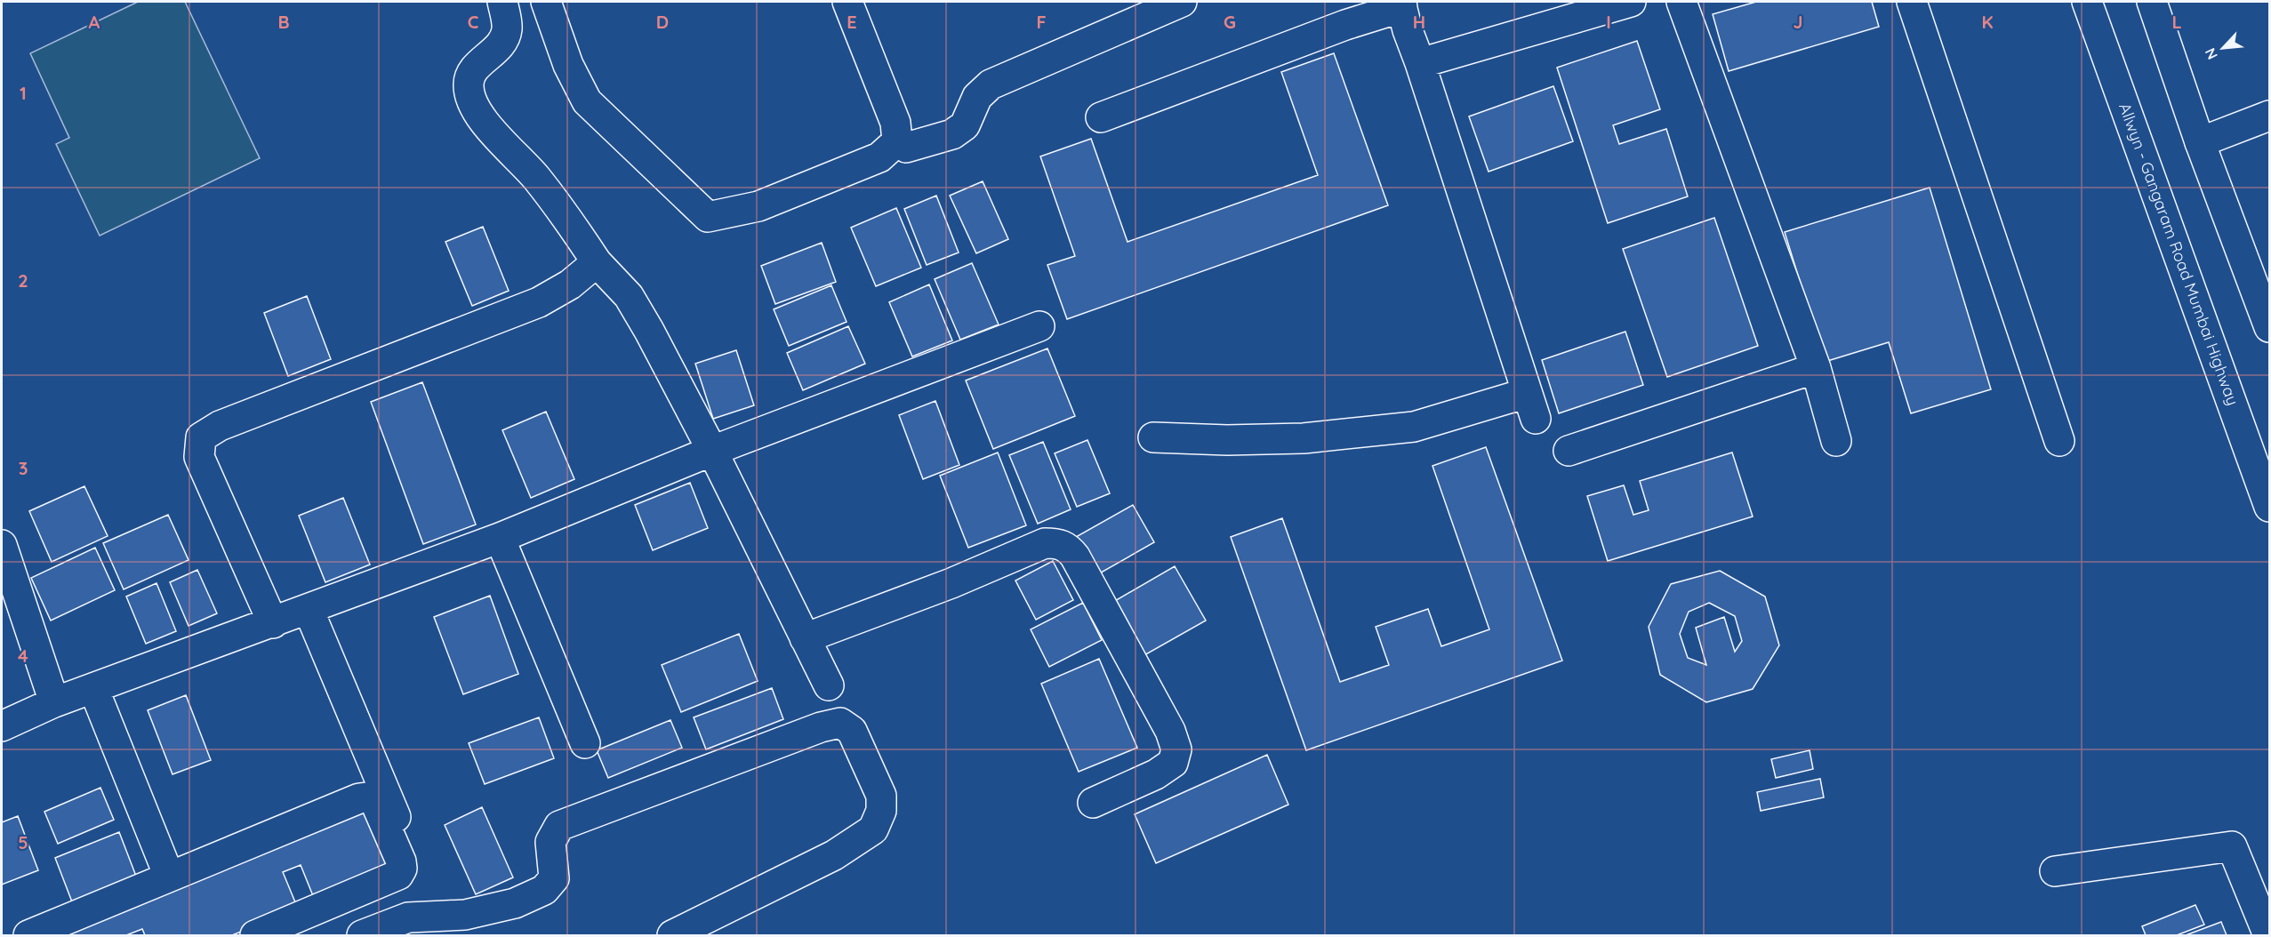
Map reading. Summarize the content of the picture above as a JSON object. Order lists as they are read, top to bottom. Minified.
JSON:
{"streets":{"main road":["Allwyn - Gangaram Road Mumbai Highway"]},"north":"bottom left","grid":{"columns":["A","B","C","D","E","F","G","H","I","J","K","L"],"rows":["1","2","3","4","5"]}}
